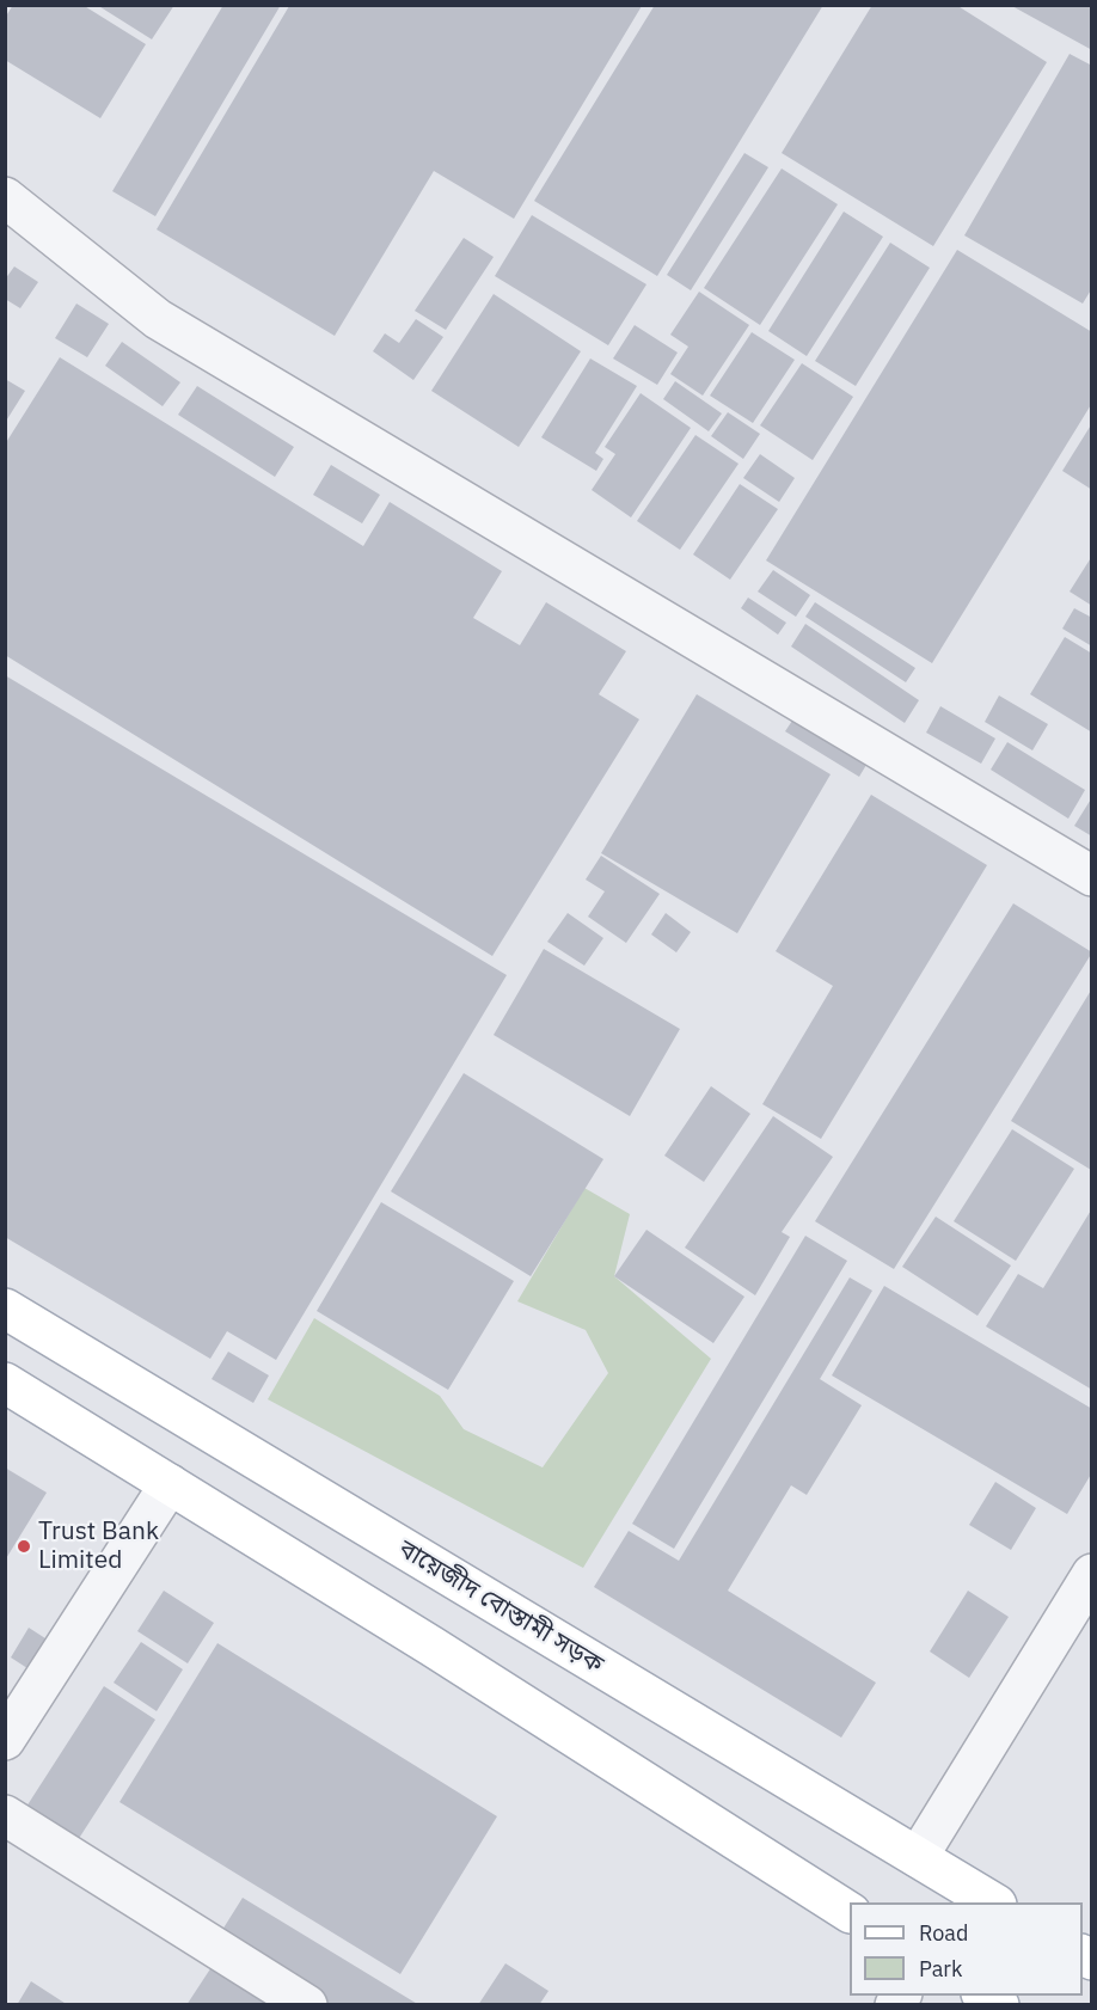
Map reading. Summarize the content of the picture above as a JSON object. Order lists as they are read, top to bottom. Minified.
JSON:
{"streets":{"main road":["বায়েজীদ বোস্তামী সড়ক"]},"places":["Trust Bank Limited"],"legend":["Road","Park"]}
